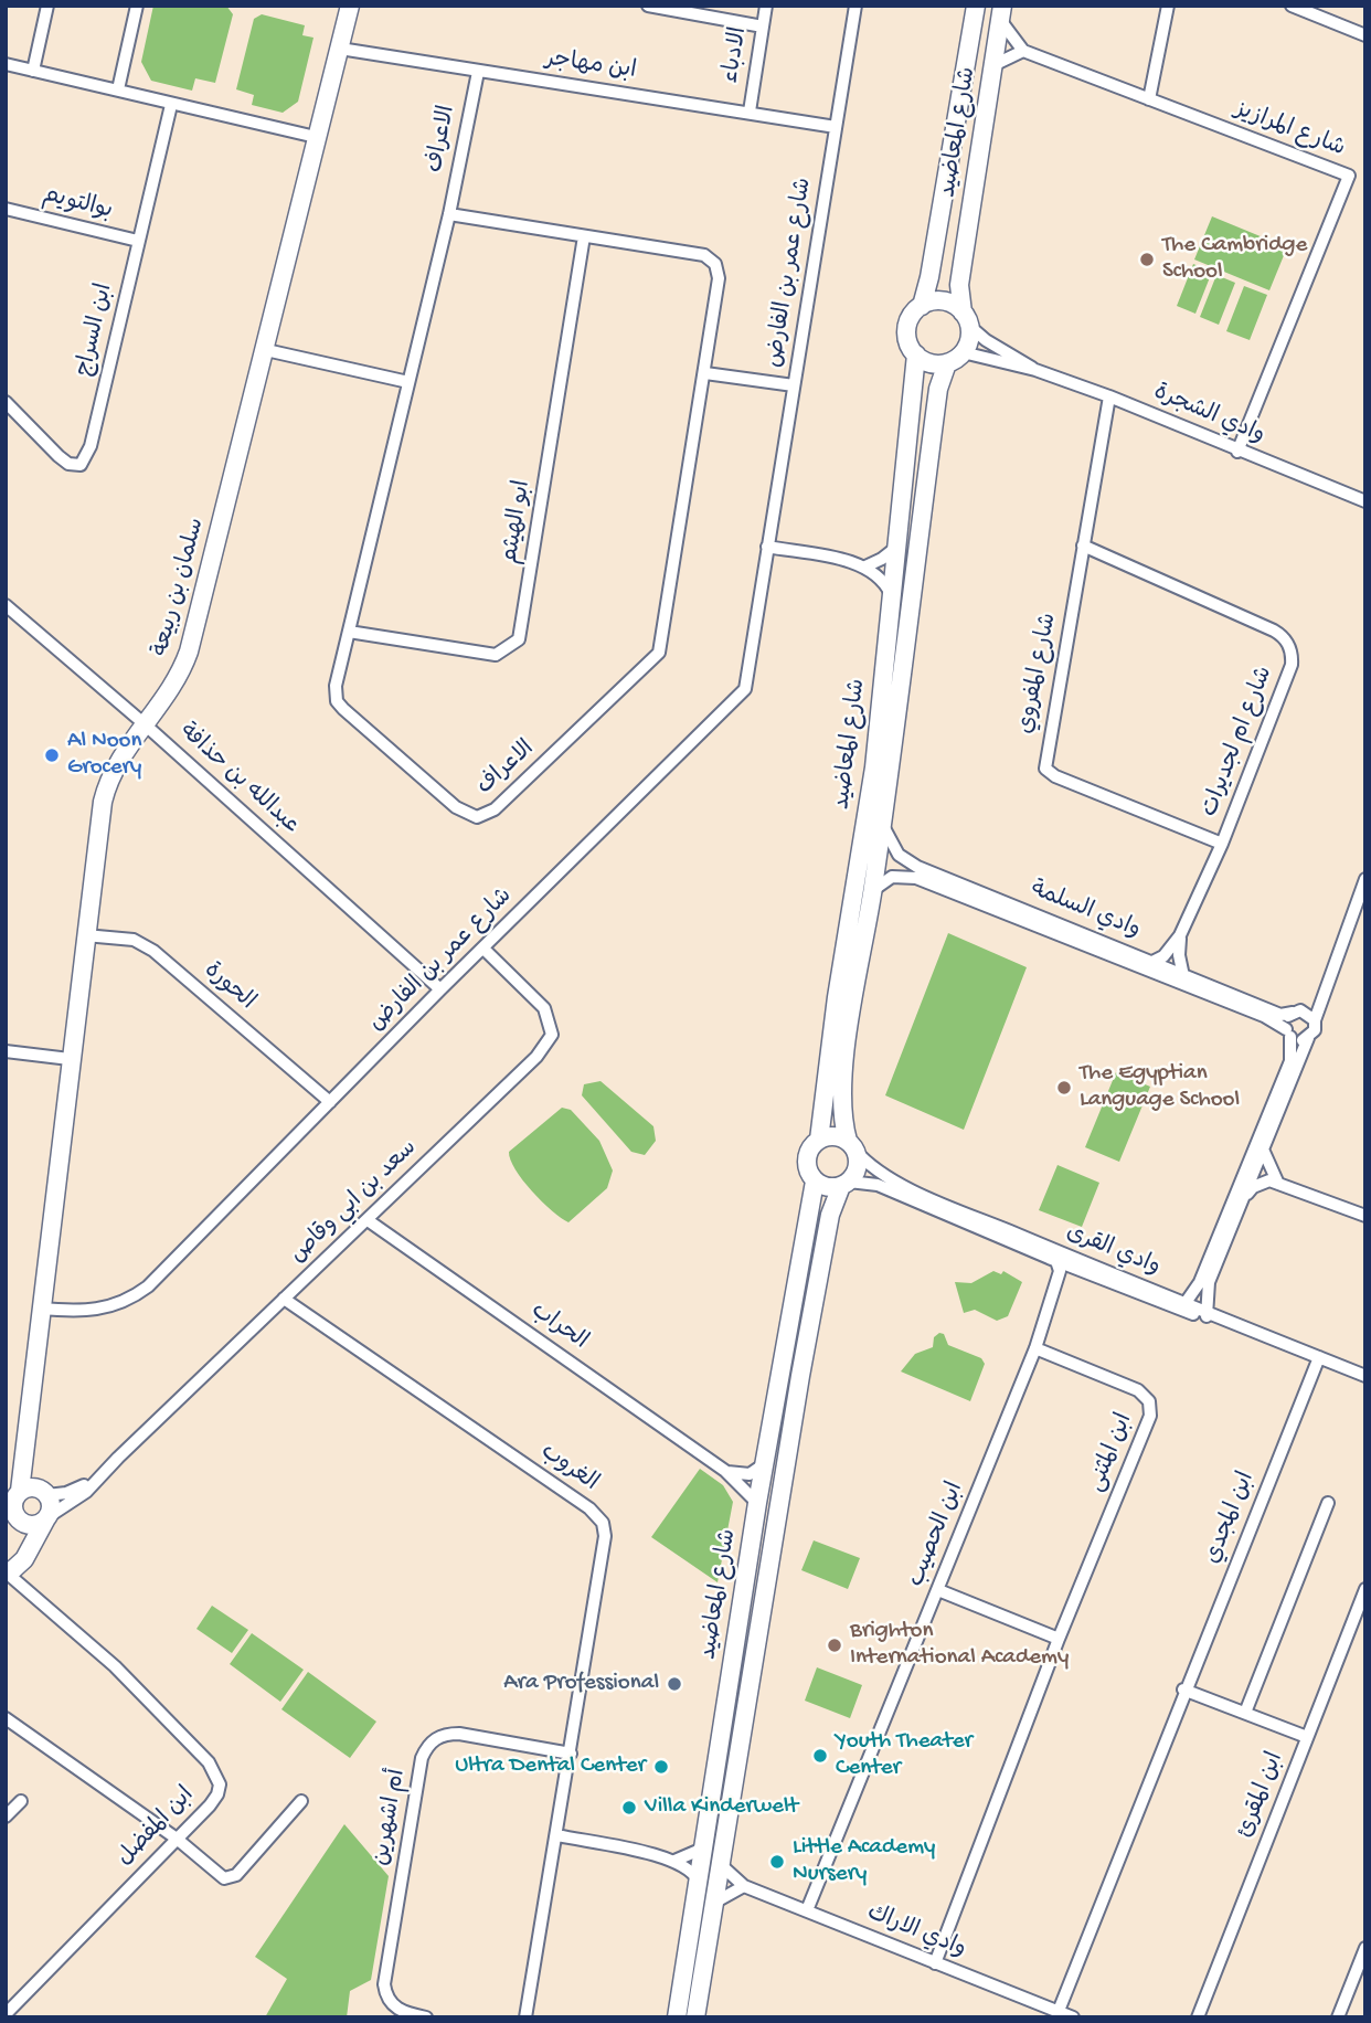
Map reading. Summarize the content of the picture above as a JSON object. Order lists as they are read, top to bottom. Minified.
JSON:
{"streets":{"street":["الادباء","ابن مهاجر","شارع المرازيز","شارع المعاضيد","الاعراف","بوالتويم","شارع عمر بن الفارض","ابن السراج","وادي الشجرة","ابو الهيثم","سلمان بن ربيعة","شارع المفروي","شارع ام لجديرات","عبدالله بن حذافة","وادي السلمة","الحورة","سعد بن ابي وقاص","وادي القرى","الحراب","ابن المثنى","الغروب","ابن المجدي","ابن الحصيب","ابن المقرئ","أم اشهرين","ابن المفضل","وادي الاراك"]},"crossings":[["الادباء","ابن مهاجر"],["ابن مهاجر","الاعراف"],["ابن مهاجر","شارع عمر بن الفارض"],["ابن مهاجر","سلمان بن ربيعة"],["شارع المرازيز","وادي الشجرة"],["شارع المعاضيد","وادي الشجرة"],["شارع المعاضيد","وادي السلمة"],["شارع المعاضيد","وادي القرى"],["شارع المعاضيد","الحراب"],["شارع المعاضيد","وادي الاراك"],["الاعراف","ابو الهيثم"],["بوالتويم","ابن السراج"],["شارع عمر بن الفارض","سلمان بن ربيعة"],["شارع عمر بن الفارض","عبدالله بن حذافة"],["شارع عمر بن الفارض","الحورة"],["شارع عمر بن الفارض","سعد بن ابي وقاص"],["وادي الشجرة","شارع المفروي"],["سلمان بن ربيعة","عبدالله بن حذافة"],["سلمان بن ربيعة","الحورة"],["سلمان بن ربيعة","سعد بن ابي وقاص"],["شارع المفروي","شارع ام لجديرات"],["سعد بن ابي وقاص","الحراب"],["سعد بن ابي وقاص","الغروب"],["وادي القرى","ابن المجدي"],["وادي القرى","ابن الحصيب"],["ابن المثنى","ابن الحصيب"],["ابن المثنى","وادي الاراك"],["الغروب","أم اشهرين"],["ابن المجدي","وادي الاراك"],["ابن الحصيب","وادي الاراك"]],"places":["The Cambridge School","Al Noon Grocery","The Egyptian Language School","Brighton International Academy","Ara Professional","Youth Theater Center","Ultra Dental Center","Villa Kinderwelt","Little Academy Nursery"]}
